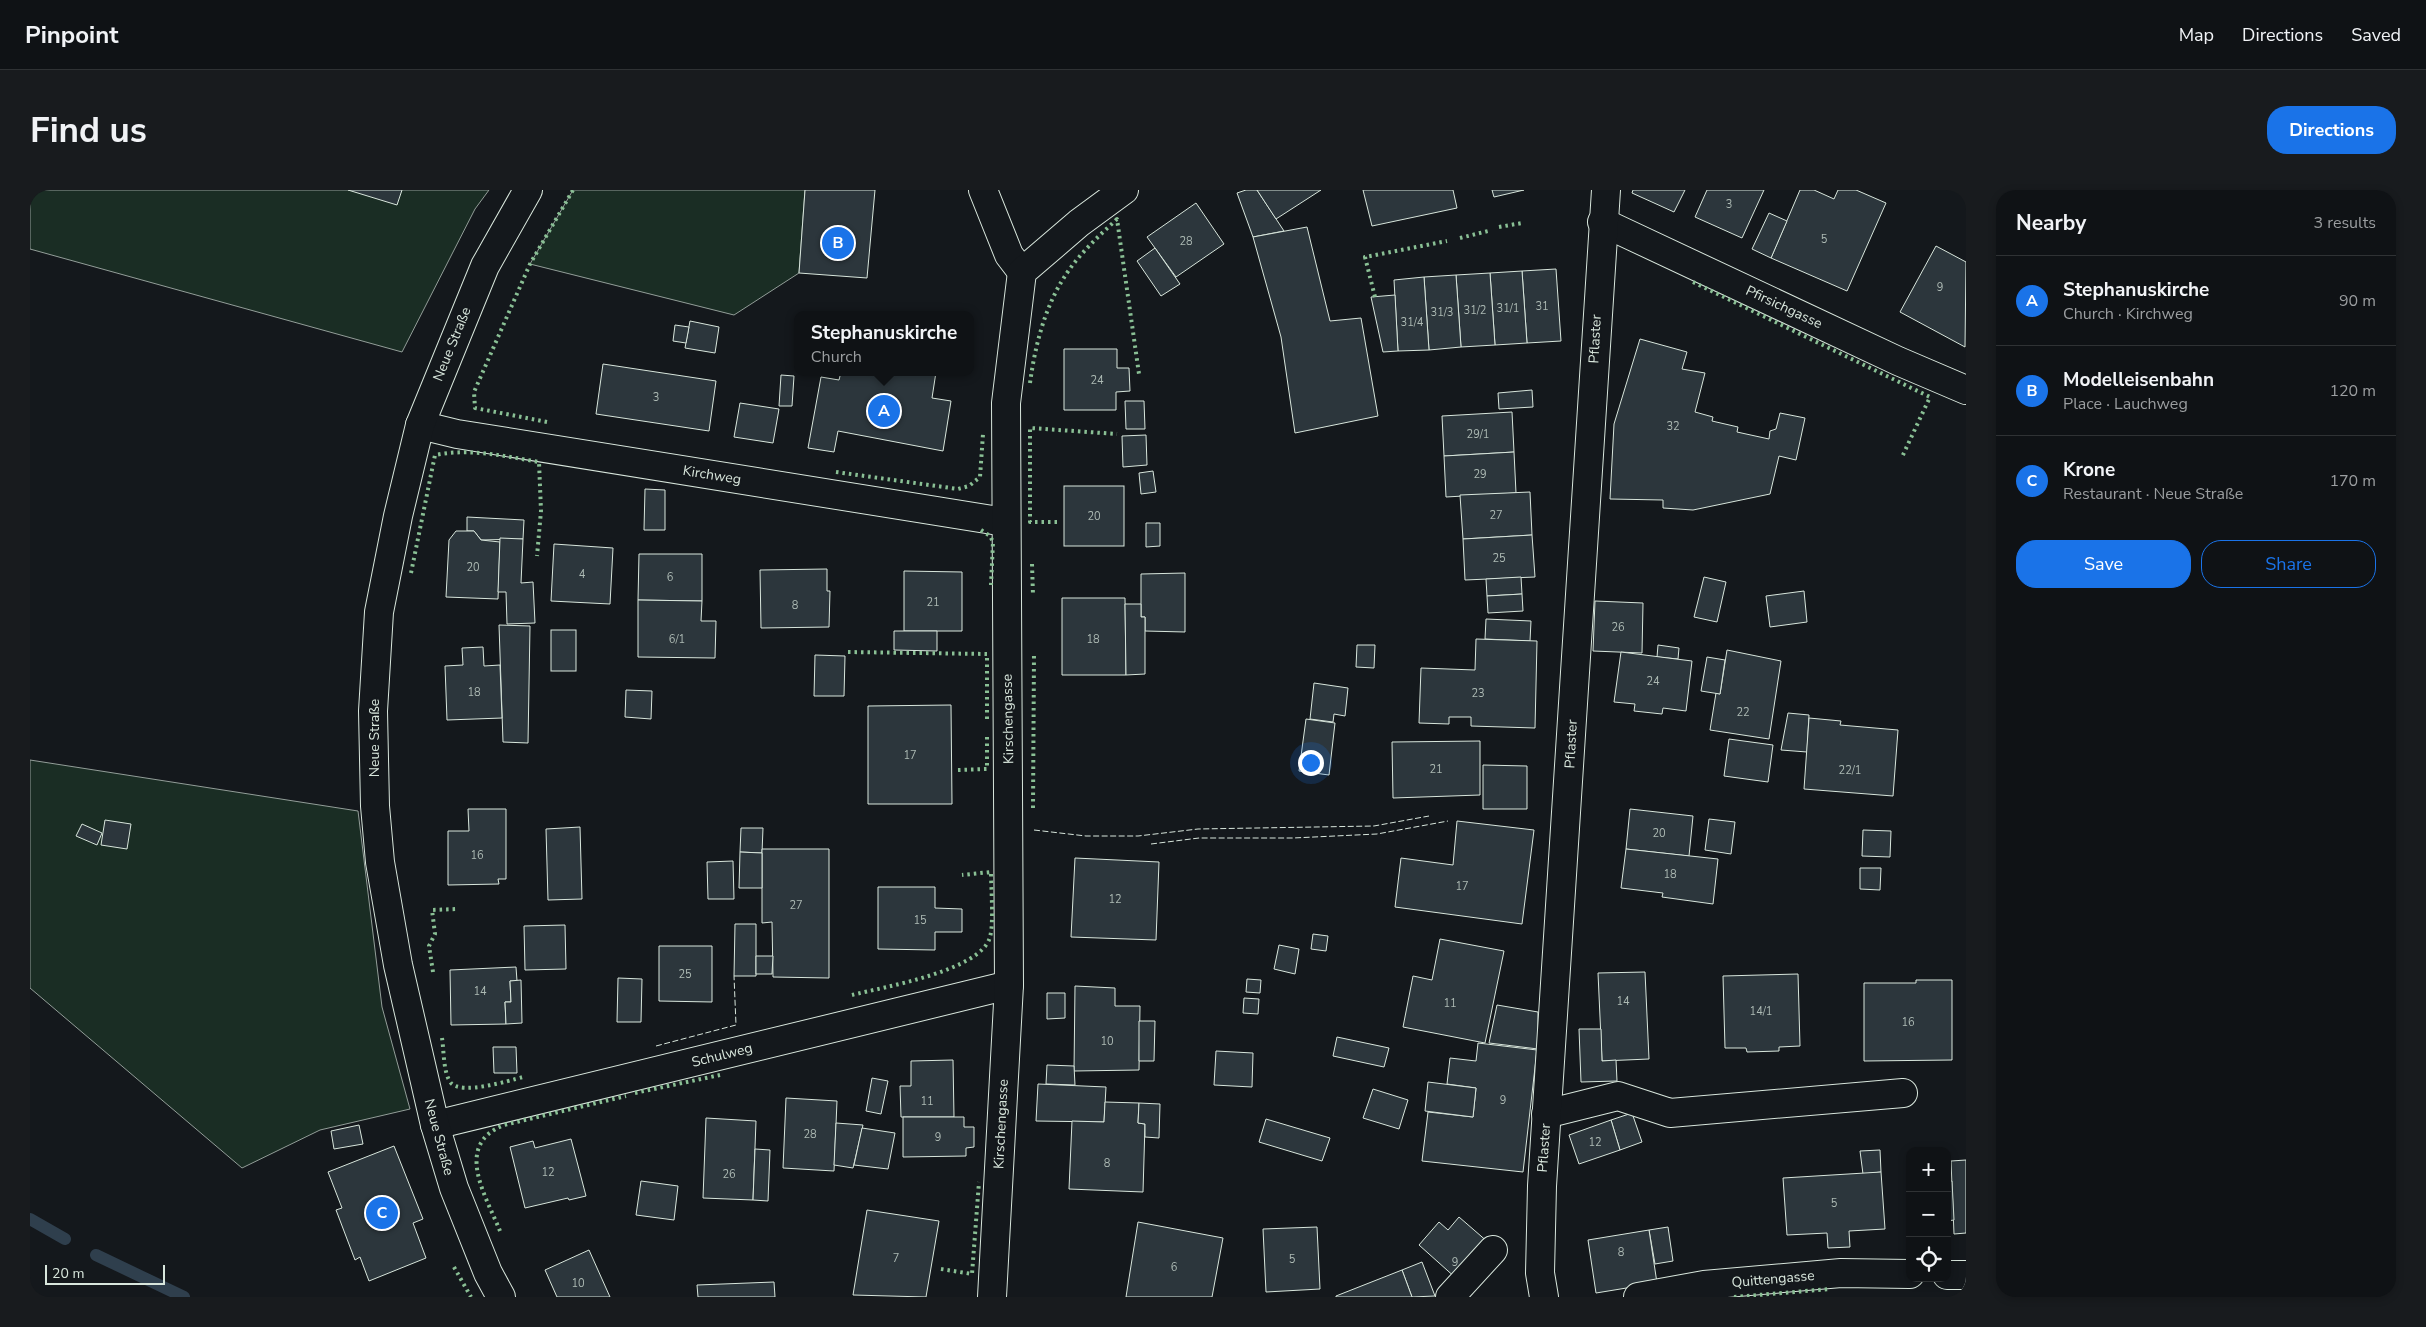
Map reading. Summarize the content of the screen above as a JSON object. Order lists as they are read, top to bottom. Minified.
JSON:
{"streets":{"street":["Pfirsichgasse","Pflaster","Neue Straße","Kirchweg","Kirschengasse","Schulweg","Quittengasse"]},"crossings":[["Pfirsichgasse","Pflaster"],["Neue Straße","Kirchweg"],["Neue Straße","Schulweg"],["Kirchweg","Kirschengasse"],["Kirschengasse","Schulweg"]],"house_numbers":["3","5","28","9","31","31/1","31/2","31/3","31/4","24","3","32","29/1","29","27","20","25","20","4","6","21","8","26","6/1","18","24","18","23","22","17","21","22/1","20","16","18","17","12","27","15","25","14","14","11","14/1","16","10","9","11","28","9","12","8","12","26","5","8","7","5","9","6","10"],"scale_bar":"20 m","page":{"header":"Pinpoint","nav":["Map","Directions","Saved"],"buttons":["Directions",["Save","Share"]],"title":"Find us","heading":["Nearby","3 results"],"pins":["B","A","C"],"list":[{"mark":"A","name":"Stephanuskirche","note":"Church · Kirchweg","value":"90 m"},{"mark":"B","name":"Modelleisenbahn","note":"Place · Lauchweg","value":"120 m"},{"mark":"C","name":"Krone","note":"Restaurant · Neue Straße","value":"170 m"}],"popup":["Stephanuskirche","Church"],"map_buttons":["+","−"],"scale":"20 m"}}
